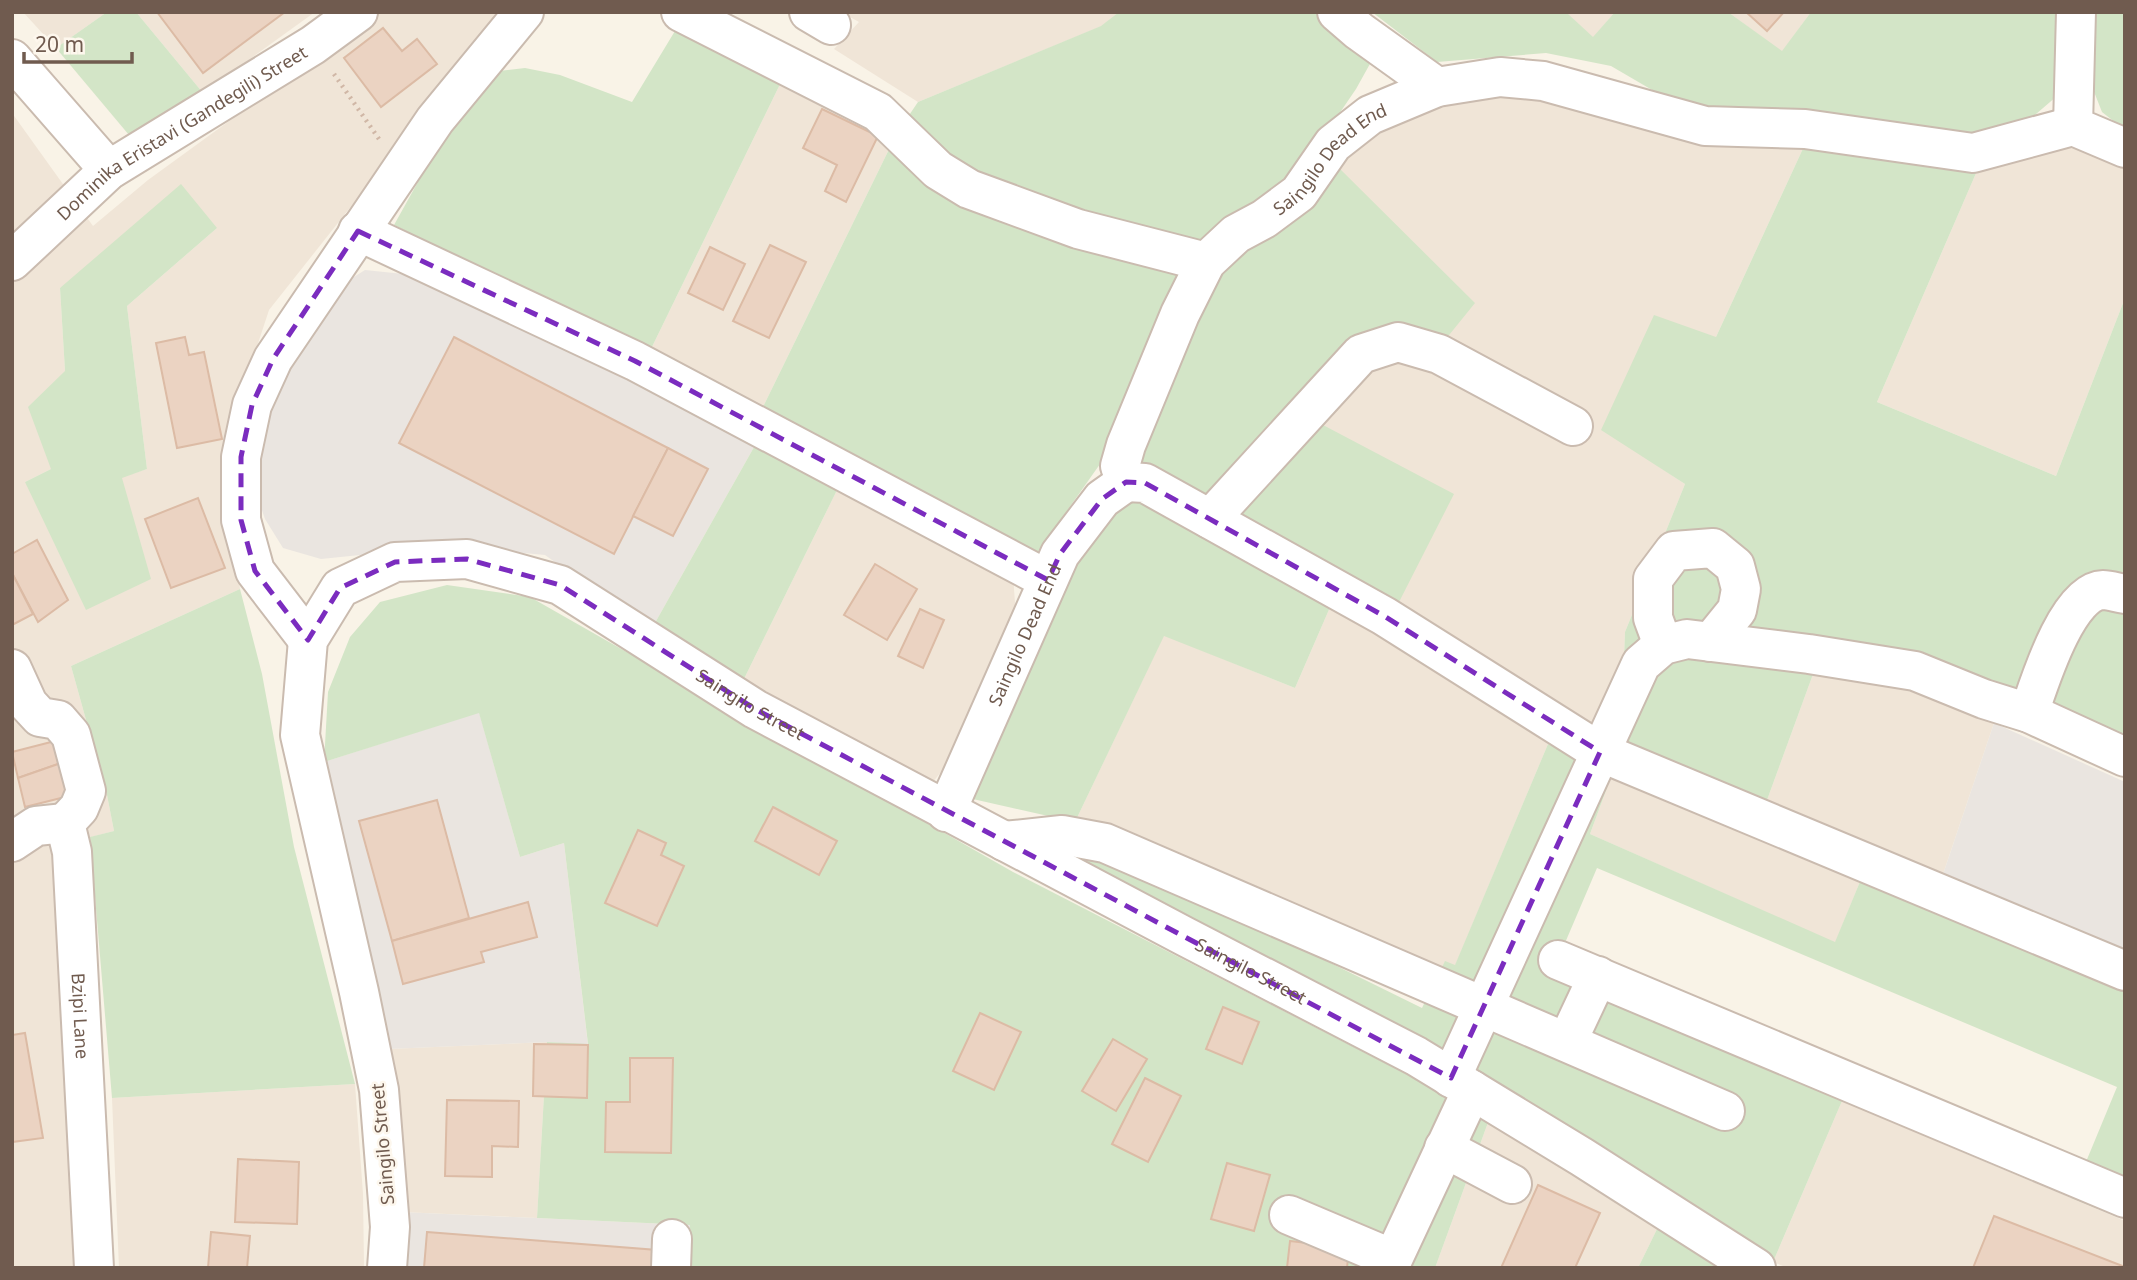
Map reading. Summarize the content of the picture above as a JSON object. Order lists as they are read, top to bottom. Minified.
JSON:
{"streets":{"street":["Dominika Eristavi (Gandegili) Street","Saingilo Dead End","Saingilo Street","Bzipi Lane"]},"crossings":[["Saingilo Dead End","Saingilo Street"]],"scale_bar":"20 m"}
